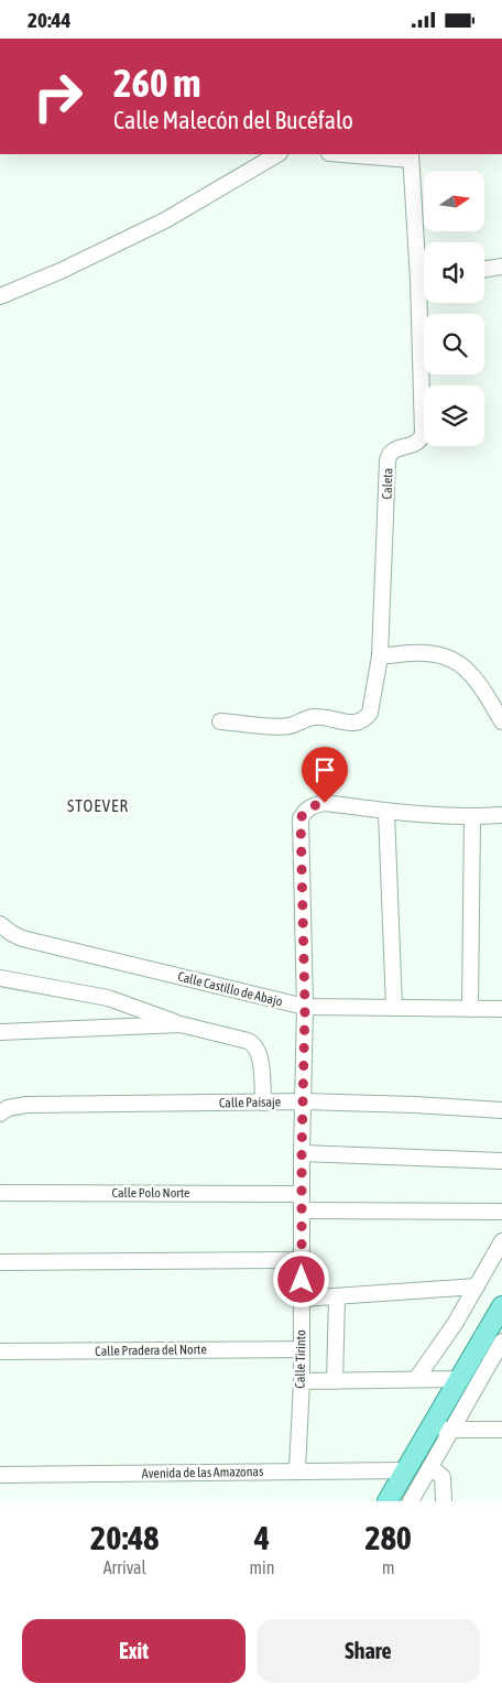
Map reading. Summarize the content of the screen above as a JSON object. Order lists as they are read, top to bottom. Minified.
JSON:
{"streets":{"street":["Caleta","Calle Castillo de Abajo","Calle Paisaje","Calle Polo Norte","Calle Pradera del Norte","Calle Tirinto","Avenida de las Amazonas"]},"crossings":[["Calle Castillo de Abajo","Calle Tirinto"],["Calle Paisaje","Calle Tirinto"],["Calle Polo Norte","Calle Tirinto"],["Calle Pradera del Norte","Calle Tirinto"],["Calle Tirinto","Avenida de las Amazonas"]],"districts":["STOEVER"],"north":"right","page":{"status":"20:44","turn":["260 m","Calle Malecón del Bucéfalo"],"eta":["20:48","Arrival","4","min","280","m"],"buttons":["Exit","Share"]}}
